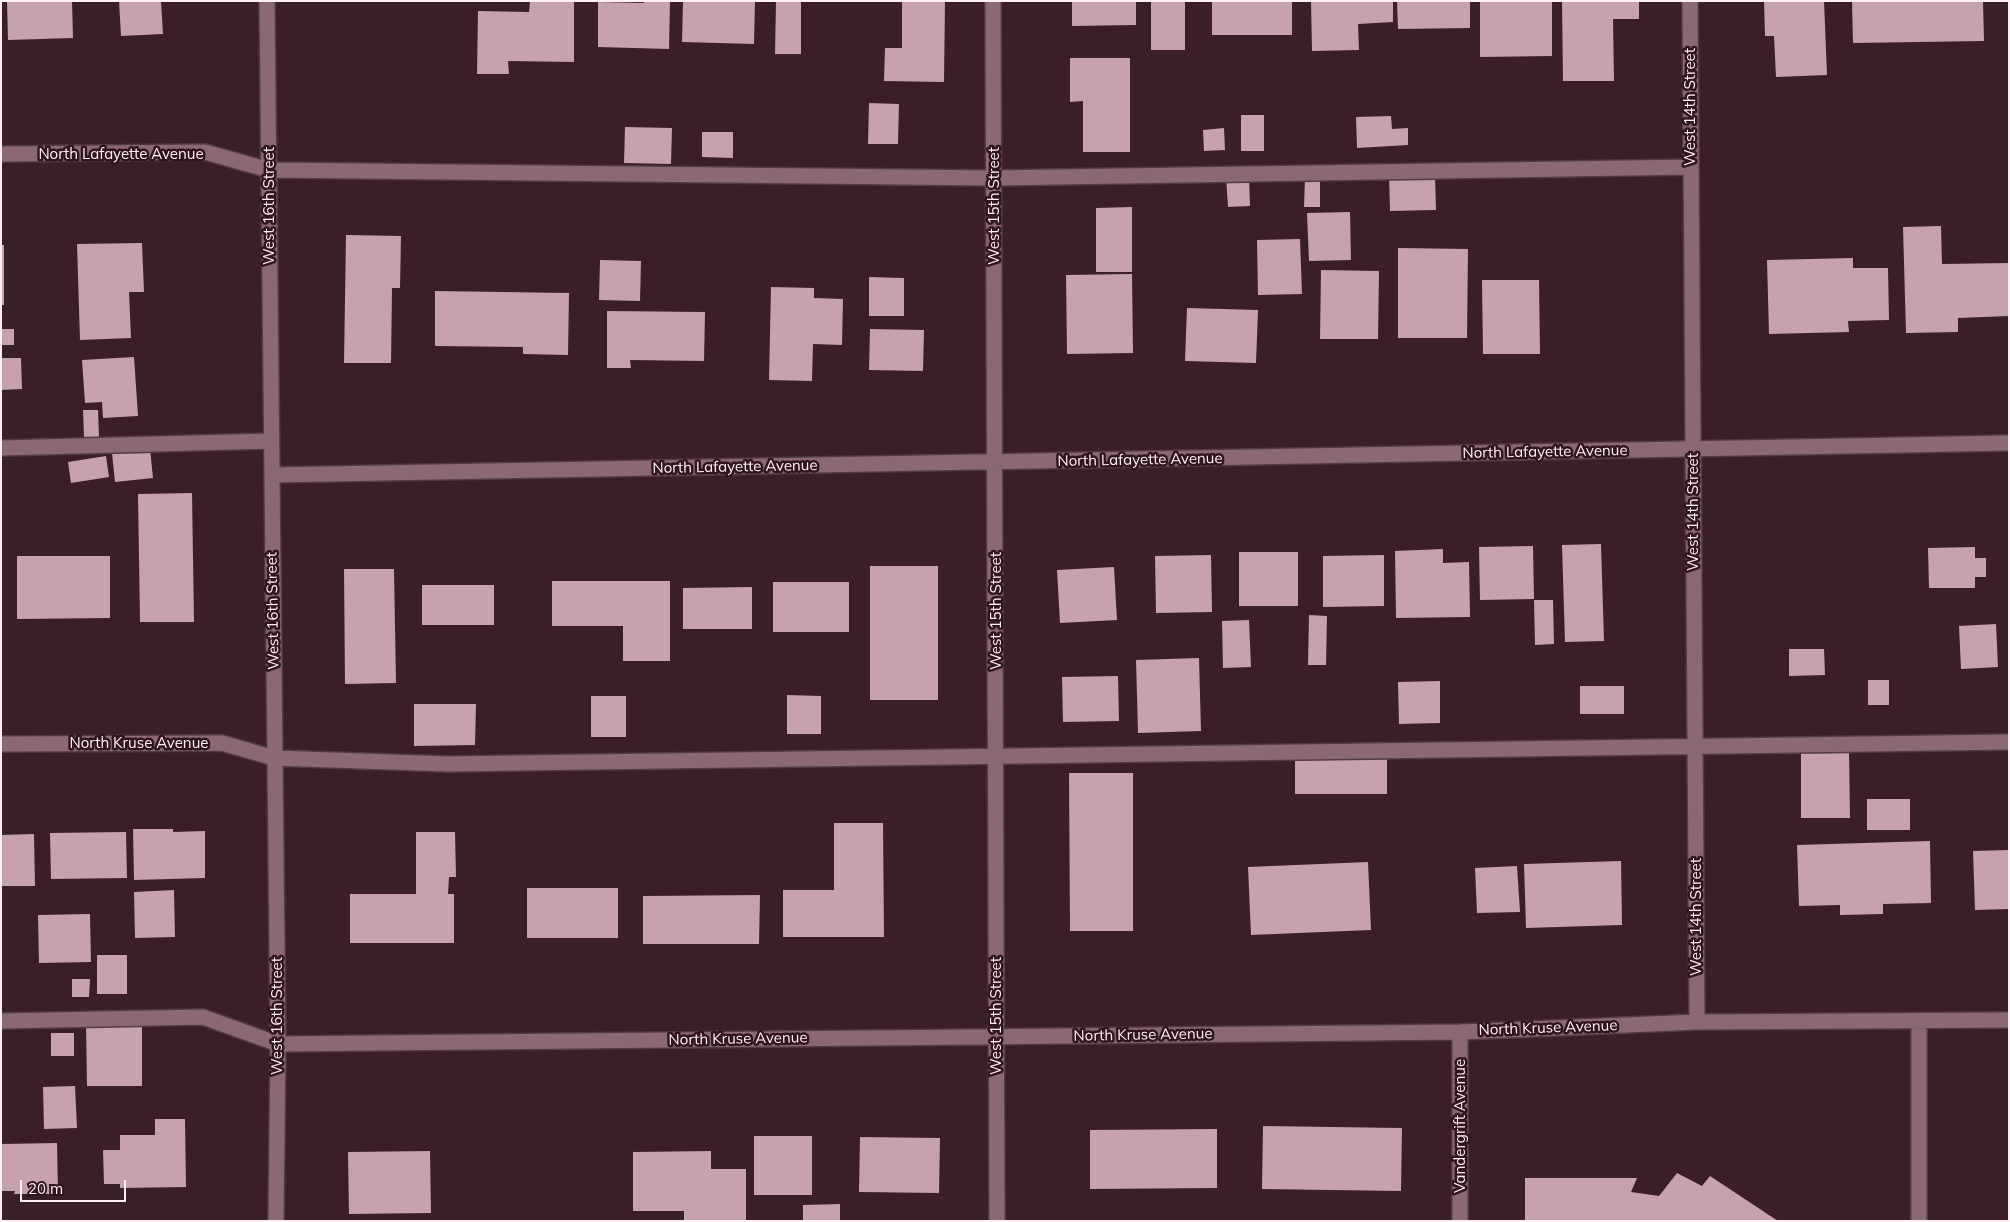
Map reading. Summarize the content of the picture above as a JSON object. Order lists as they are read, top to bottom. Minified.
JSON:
{"streets":{"street":["West 14th Street","North Lafayette Avenue","West 16th Street","West 15th Street","North Kruse Avenue","Vandergrift Avenue"]},"crossings":[["West 14th Street","North Lafayette Avenue"],["West 14th Street","North Kruse Avenue"],["North Lafayette Avenue","West 16th Street"],["North Lafayette Avenue","West 15th Street"],["West 16th Street","North Kruse Avenue"],["West 15th Street","North Kruse Avenue"],["North Kruse Avenue","Vandergrift Avenue"]],"scale_bar":"20 m"}
